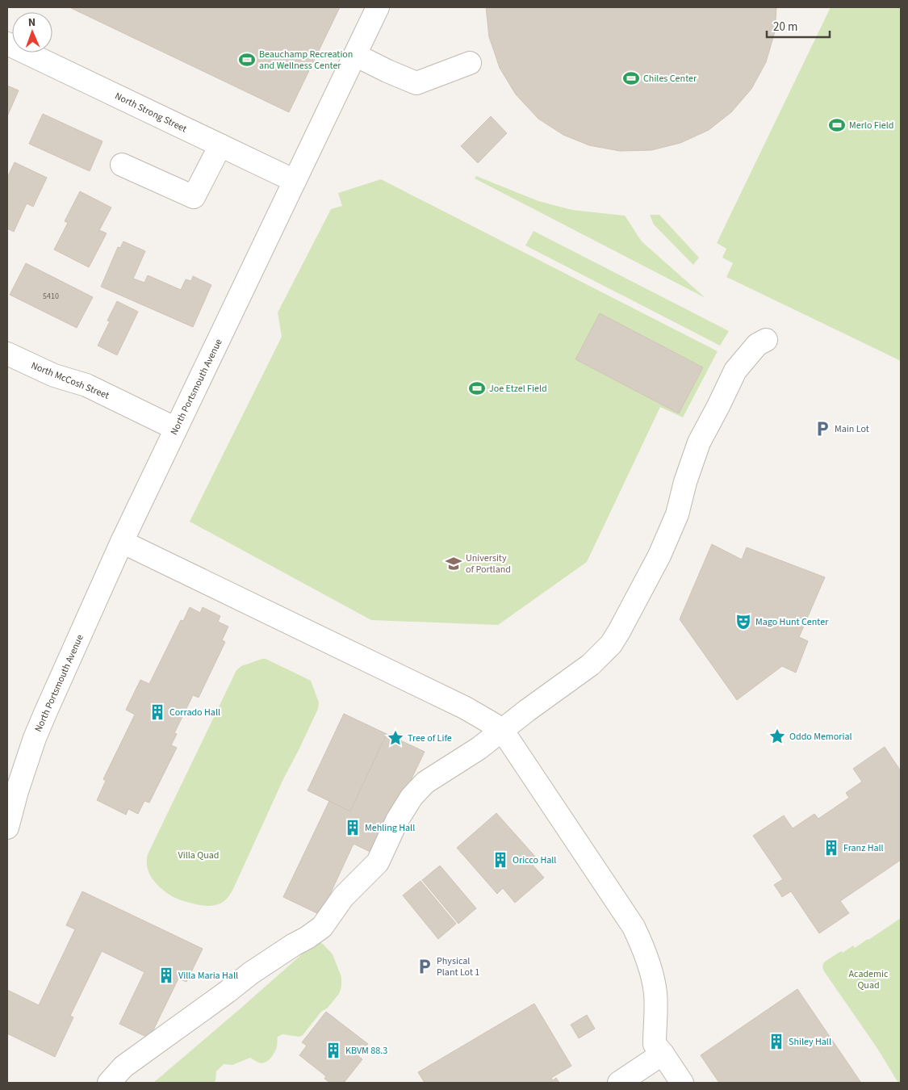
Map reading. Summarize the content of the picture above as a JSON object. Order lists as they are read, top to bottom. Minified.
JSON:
{"streets":{"street":["North Strong Street","North McCosh Street","North Portsmouth Avenue"]},"crossings":[["North Strong Street","North Portsmouth Avenue"],["North McCosh Street","North Portsmouth Avenue"]],"parks":["Villa Quad","Academic Quad"],"places":{"sports":["Beauchamp Recreation and Wellness Center","Chiles Center","Merlo Field","Joe Etzel Field"],"parking":["Main Lot","Physical Plant Lot 1"],"school or university":["University of Portland"],"theatre":["Mago Hunt Center"],"building":["Corrado Hall","Mehling Hall","Franz Hall","Oricco Hall","Villa Maria Hall","Shiley Hall","KBVM 88.3"],"place":["Oddo Memorial","Tree of Life"]},"house_numbers":["5410"],"scale_bar":"20 m","north":"top"}
